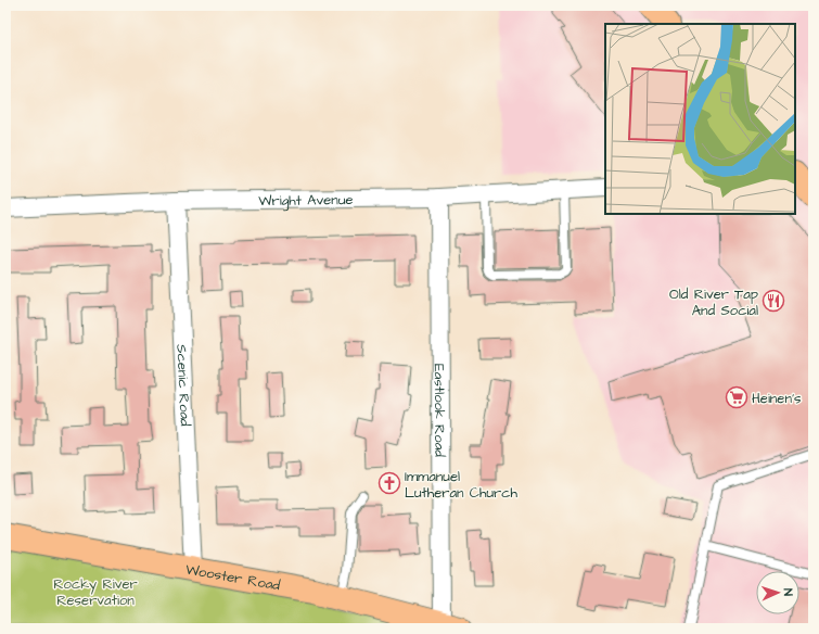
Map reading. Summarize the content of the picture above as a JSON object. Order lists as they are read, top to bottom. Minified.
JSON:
{"streets":{"main road":["Wooster Road"],"street":["Wright Avenue","Scenic Road","Eastlook Road"]},"crossings":[["Wright Avenue","Scenic Road"],["Wright Avenue","Eastlook Road"],["Scenic Road","Wooster Road"],["Eastlook Road","Wooster Road"]],"parks":["Rocky River Reservation"],"places":{"restaurant":["Old River Tap And Social"],"supermarket":["Heinen's"],"church":["Immanuel Lutheran Church"]},"north":"right"}
